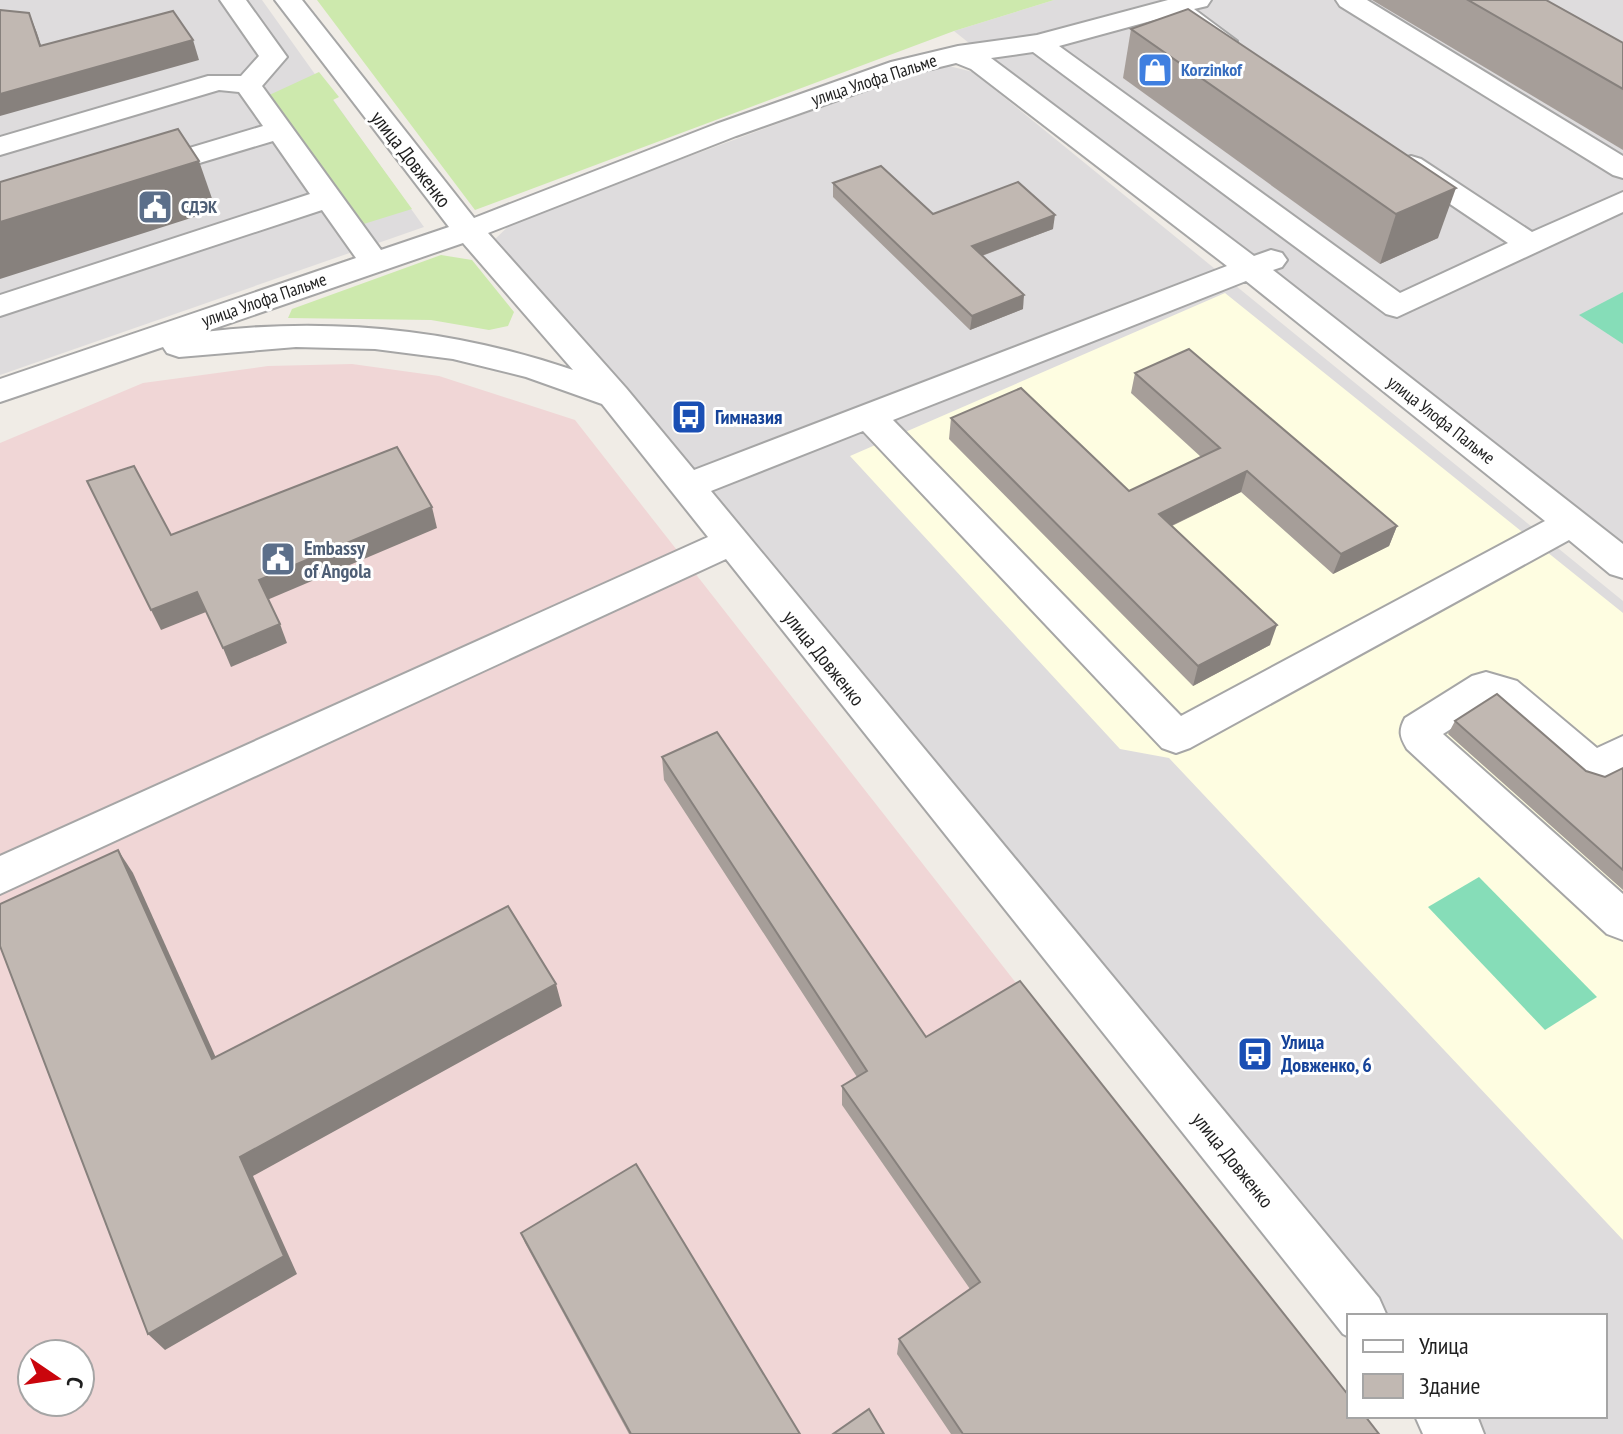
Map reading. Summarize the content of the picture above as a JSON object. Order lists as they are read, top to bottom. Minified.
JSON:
{"streets":{"street":["улица Улофа Пальме","улица Довженко"]},"crossings":[["улица Улофа Пальме","улица Довженко"]],"places":{"shop":["Korzinkof"],"public building":["СДЭК","Embassy of Angola"],"bus stop":["Гимназия","Улица Довженко, 6"]},"legend":["Улица","Здание"],"north":"right"}
